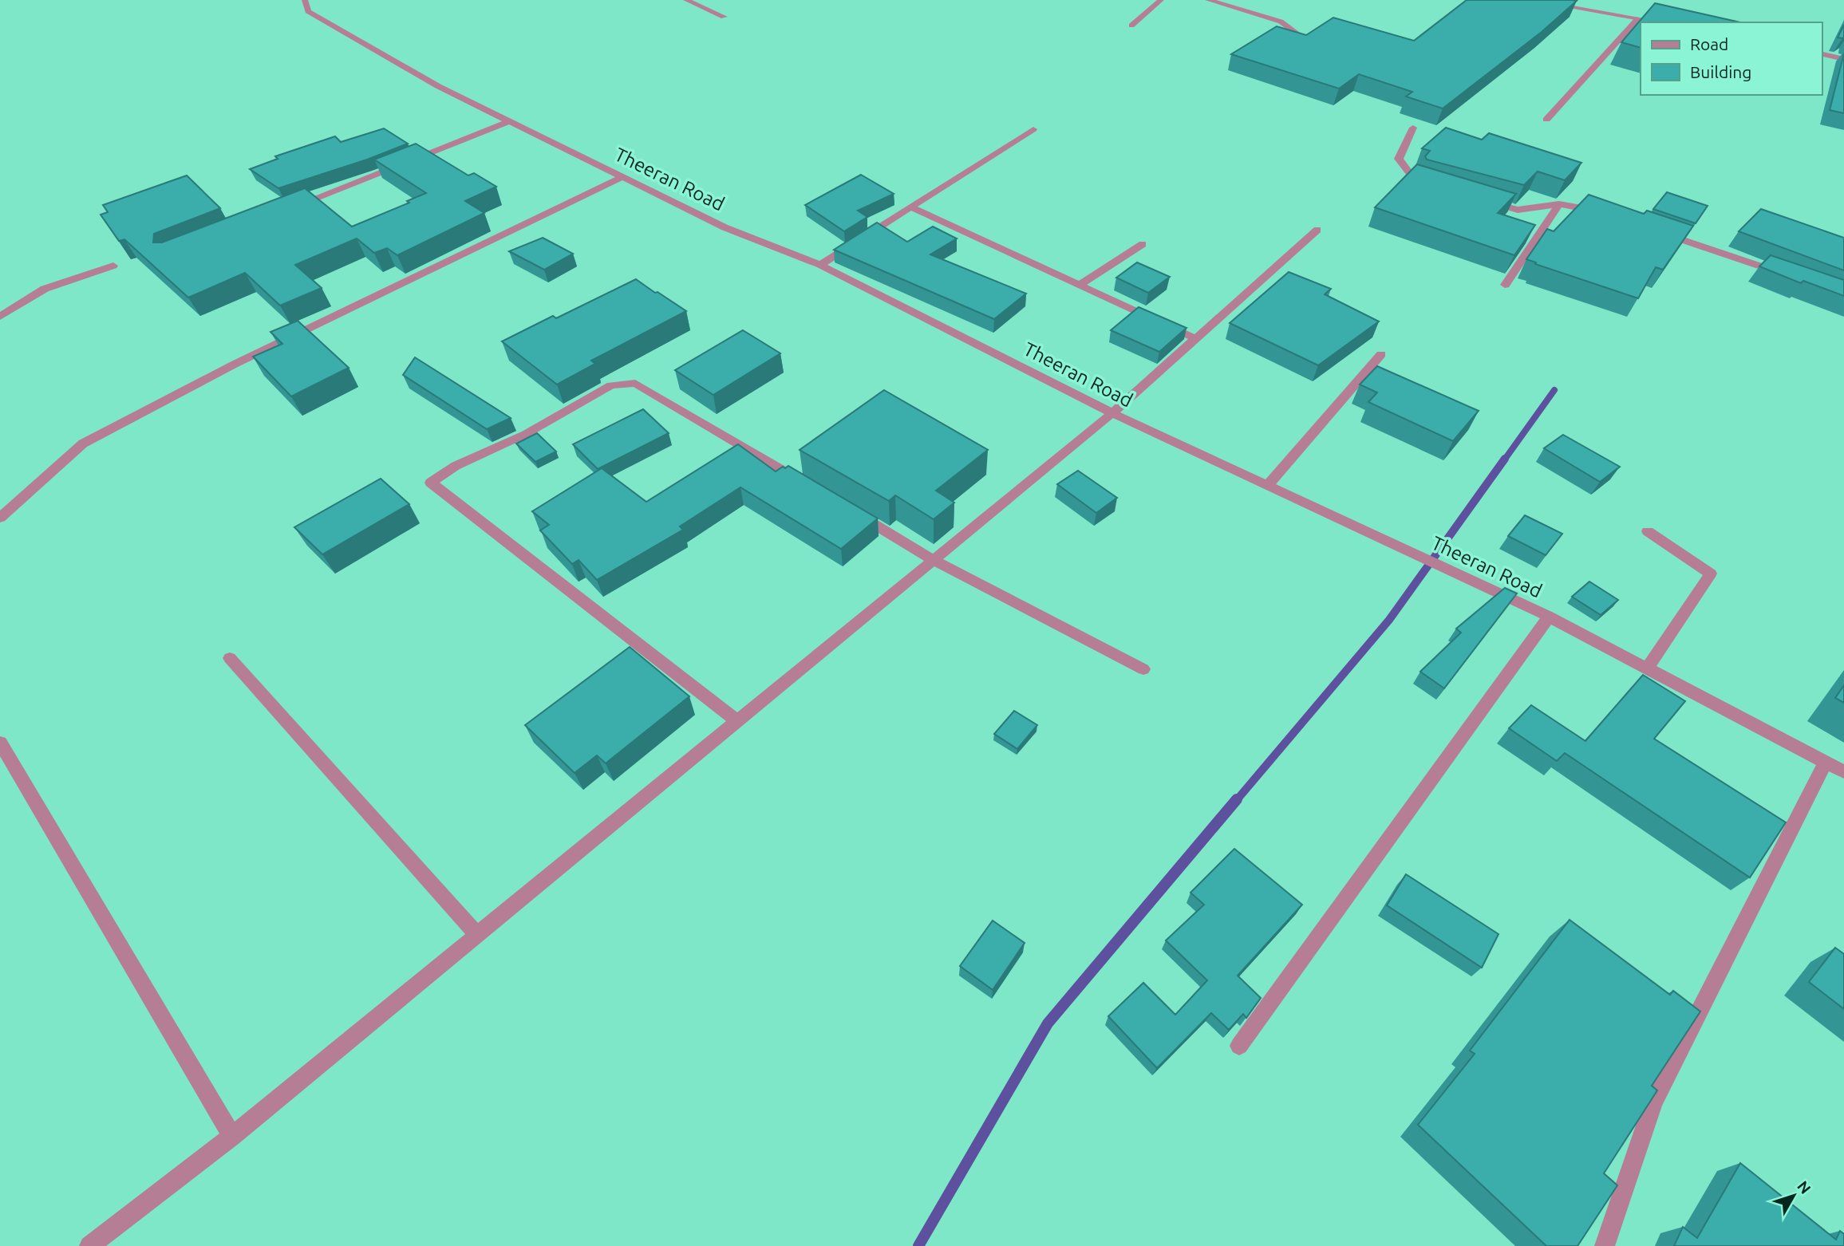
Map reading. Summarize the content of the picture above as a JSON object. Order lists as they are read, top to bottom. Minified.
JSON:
{"streets":{"street":["Theeran Road"]},"legend":["Road","Building"],"north":"top right"}
